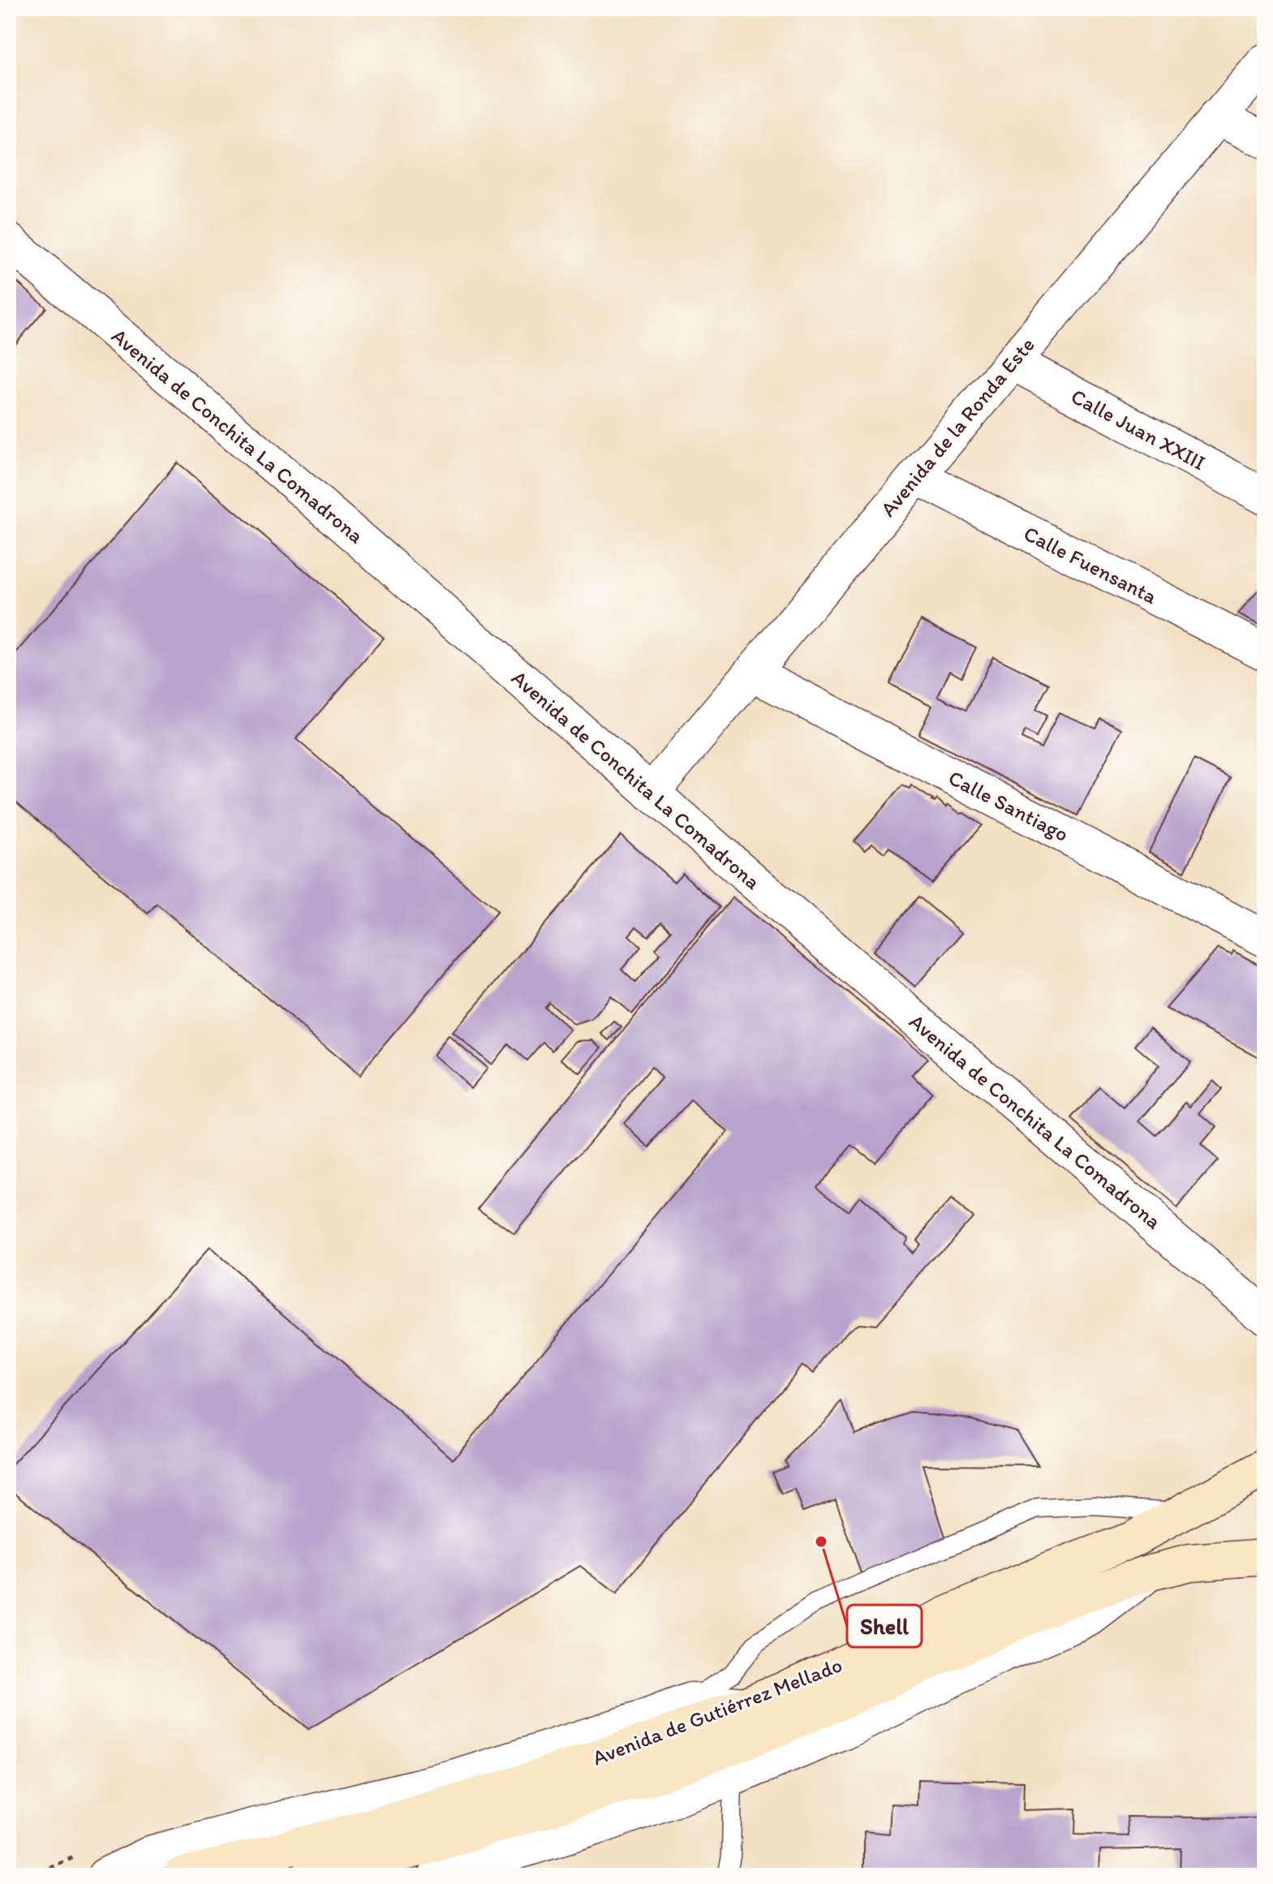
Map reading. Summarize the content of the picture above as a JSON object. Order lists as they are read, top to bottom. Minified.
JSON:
{"streets":{"main road":["Avenida de Gutiérrez Mellado"],"street":["Avenida de la Ronda Este","Calle Juan XXIII","Avenida de Conchita La Comadrona","Calle Fuensanta","Calle Santiago"]},"crossings":[["Avenida de la Ronda Este","Calle Juan XXIII"],["Avenida de la Ronda Este","Avenida de Conchita La Comadrona"],["Avenida de la Ronda Este","Calle Fuensanta"],["Avenida de la Ronda Este","Calle Santiago"]],"places":["Shell"]}
